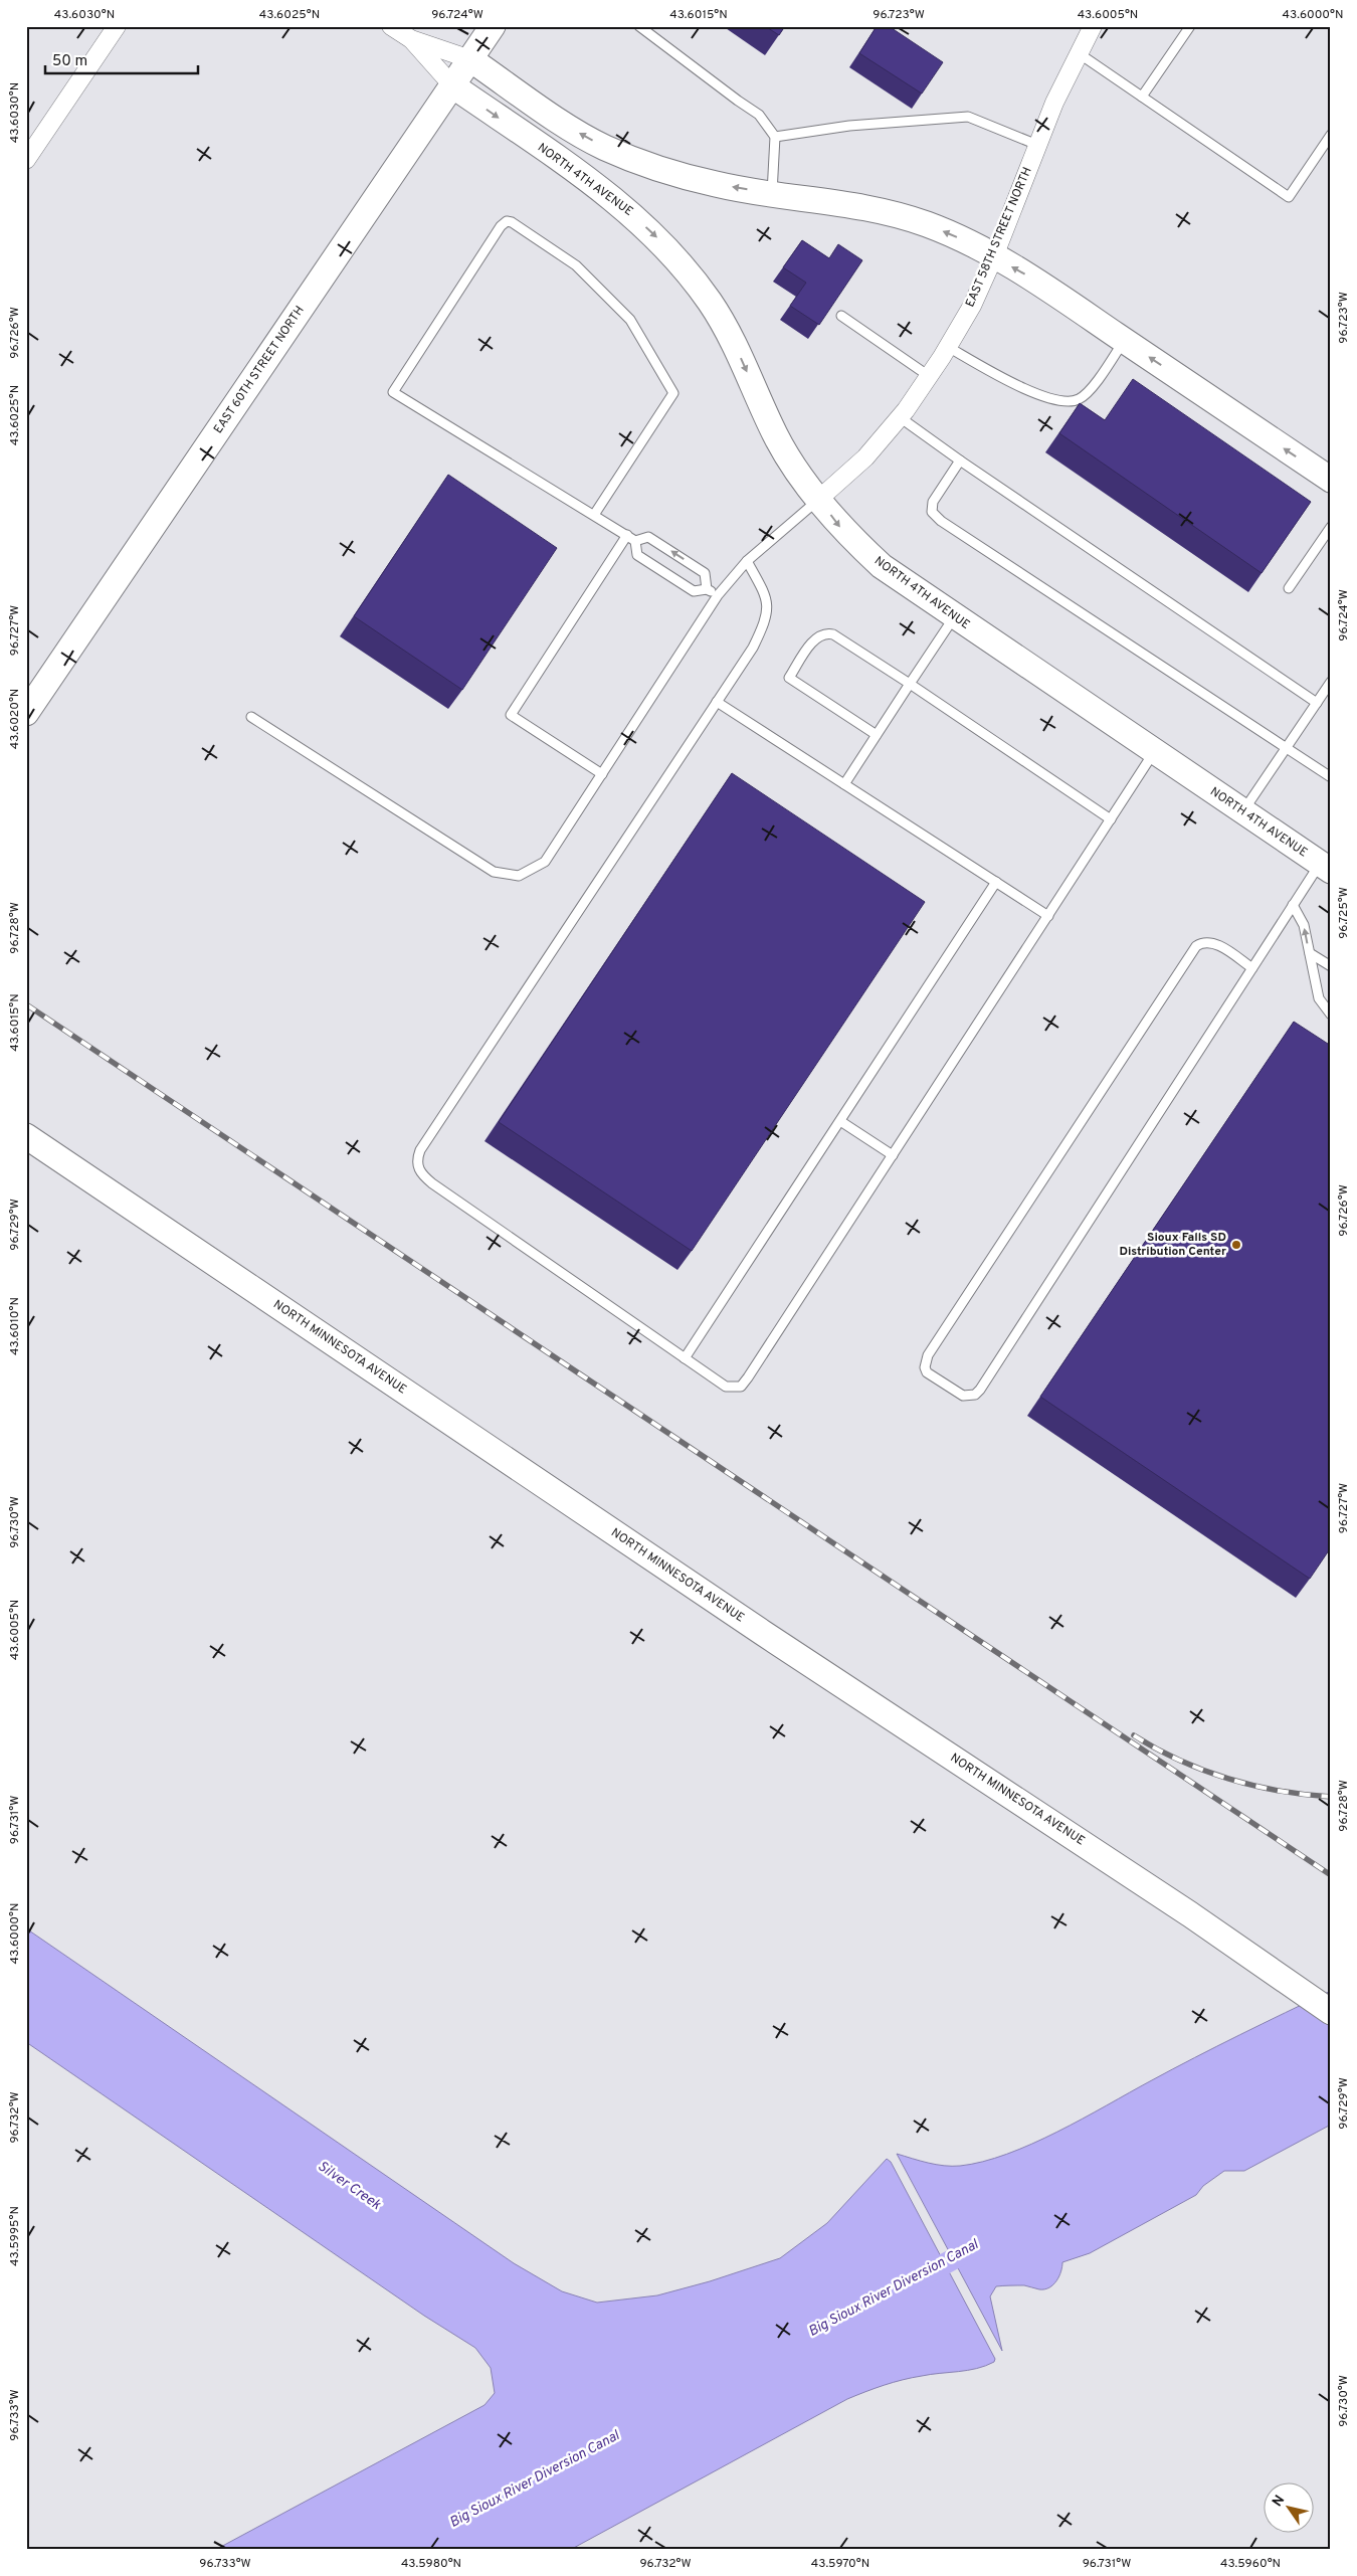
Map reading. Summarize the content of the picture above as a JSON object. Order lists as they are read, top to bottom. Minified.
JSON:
{"streets":{"main road":["NORTH 4TH AVENUE","EAST 60TH STREET NORTH","NORTH MINNESOTA AVENUE"],"street":["EAST 58TH STREET NORTH"]},"crossings":[["NORTH 4TH AVENUE","EAST 58TH STREET NORTH"],["NORTH 4TH AVENUE","EAST 60TH STREET NORTH"]],"water":["Silver Creek","Big Sioux River Diversion Canal"],"places":["Sioux Falls SD Distribution Center"],"scale_bar":"50 m","north":"top left","coordinates":["43.6030°N","43.6025°N","96.724°W","43.6015°N","96.723°W","43.6005°N","43.6000°N","96.726°W","96.727°W","43.6020°N","96.725°W","96.728°W","96.729°W","43.6010°N","96.730°W","96.731°W","96.732°W","43.5995°N","96.733°W","43.5980°N","43.5970°N","43.5960°N"]}
